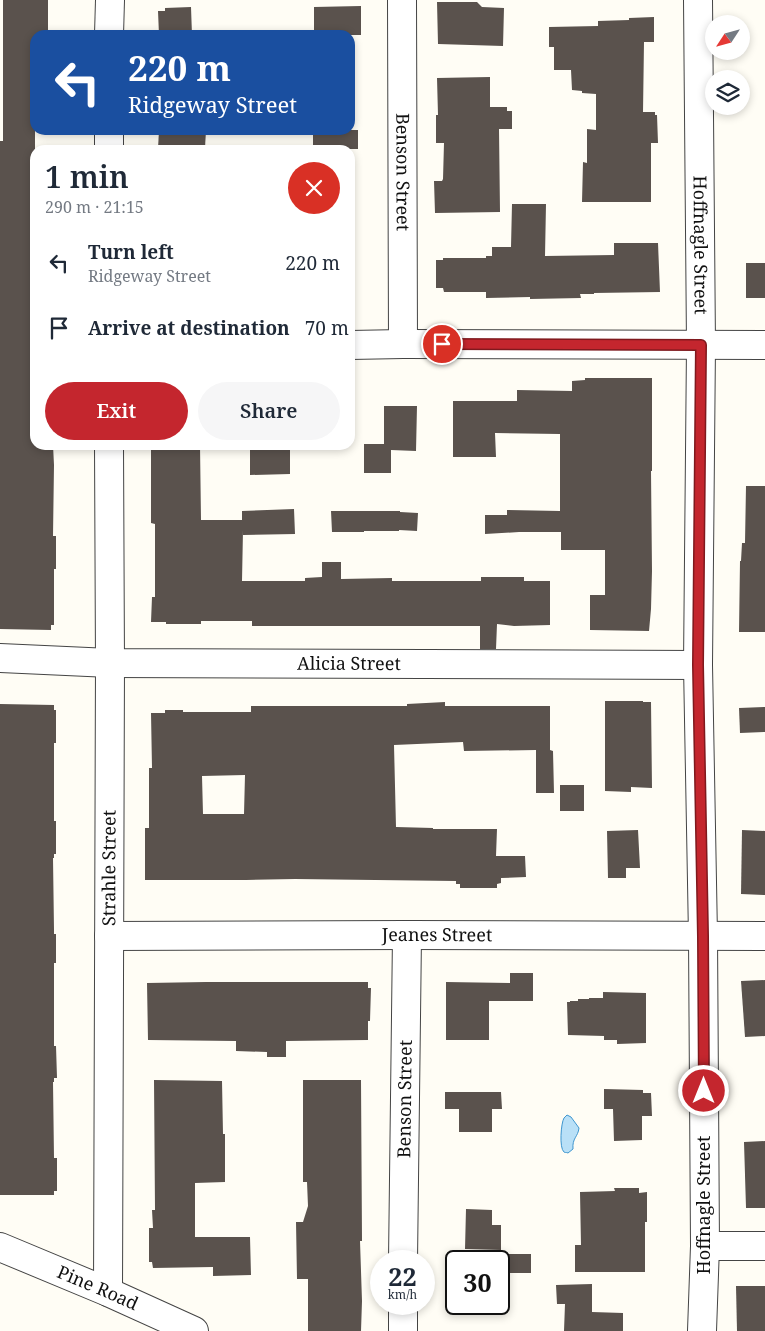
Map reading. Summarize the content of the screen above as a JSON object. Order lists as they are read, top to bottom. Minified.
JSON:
{"streets":{"street":["Benson Street","Hoffnagle Street","Alicia Street","Strahle Street","Jeanes Street","Pine Road"]},"crossings":[["Benson Street","Jeanes Street"],["Hoffnagle Street","Alicia Street"],["Hoffnagle Street","Jeanes Street"],["Alicia Street","Strahle Street"],["Strahle Street","Jeanes Street"],["Strahle Street","Pine Road"]],"north":"bottom left","page":{"turn":["220 m","Ridgeway Street"],"heading":["1 min","290 m · 21:15"],"list":[{"name":"Turn left","note":"Ridgeway Street","value":"220 m"},{"name":"Arrive at destination","value":"70 m"}],"buttons":["Exit","Share"],"speed":"22 km/h","limit":"30"}}
